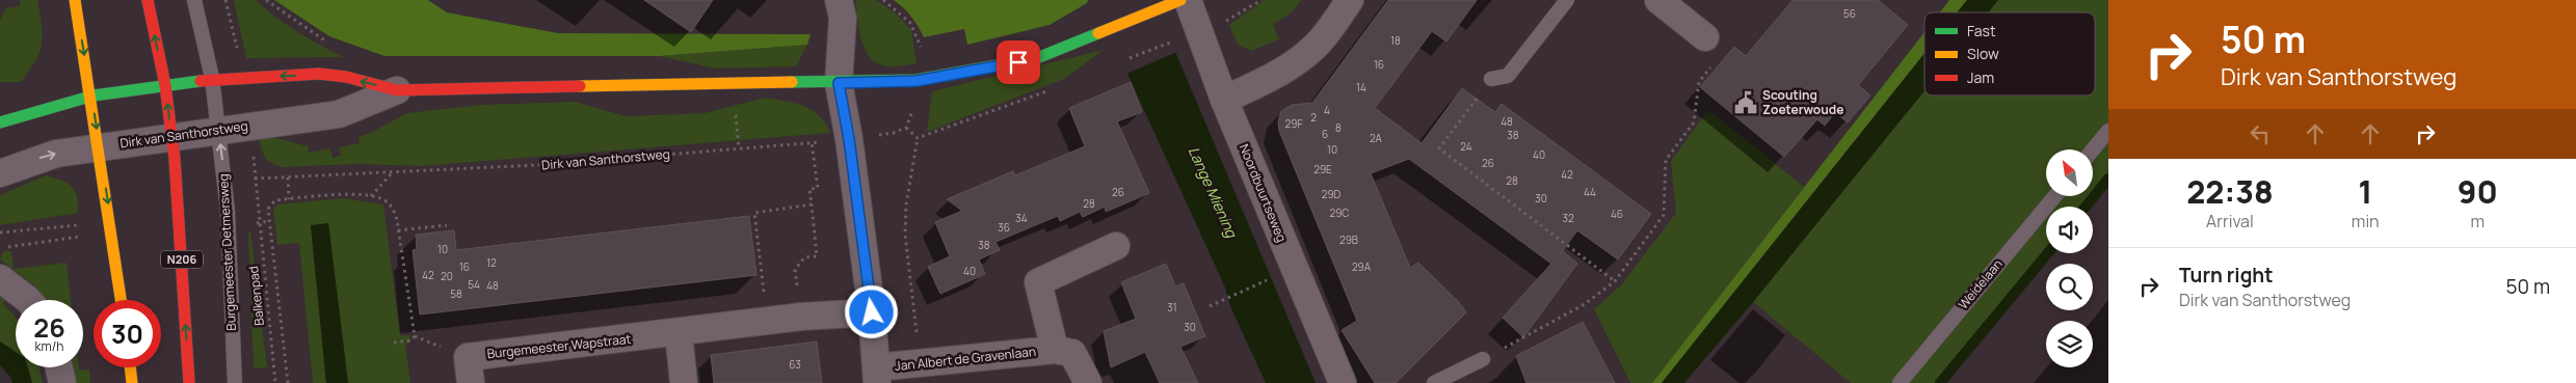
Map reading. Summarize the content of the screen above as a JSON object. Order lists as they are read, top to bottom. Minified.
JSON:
{"streets":{"street":["Dirk van Santhorstweg","Noordbuurtseweg","N206","Burgemeester Wapstraat","Jan Albert de Gravenlaan"],"lane":["Burgemeester Detmersweg","Weidelaan"],"path":["Balkenpad"]},"crossings":[["Dirk van Santhorstweg","Noordbuurtseweg"],["Dirk van Santhorstweg","Burgemeester Detmersweg"],["Dirk van Santhorstweg","N206"],["Dirk van Santhorstweg","Balkenpad"]],"one_way":["Burgemeester Detmersweg"],"water":["Lange Miening"],"places":{"public building":["Scouting Zoeterwoude"]},"house_numbers":["56","18","16","14","4","2","48","29F","8","6","38","2A","24","10","40","26","29E","42","28","26","44","29D","30","28","29C","46","34","32","36","29B","38","10","12","16","29A","40","42","20","54","48","58","31","30","63"],"legend":["Fast","Slow","Jam"],"north":"top left","page":{"turn":["50 m","Dirk van Santhorstweg"],"eta":["22:38","Arrival","1","min","90","m"],"list":[{"name":"Turn right","note":"Dirk van Santhorstweg","value":"50 m"}],"speed":"26 km/h","limit":"30"}}
